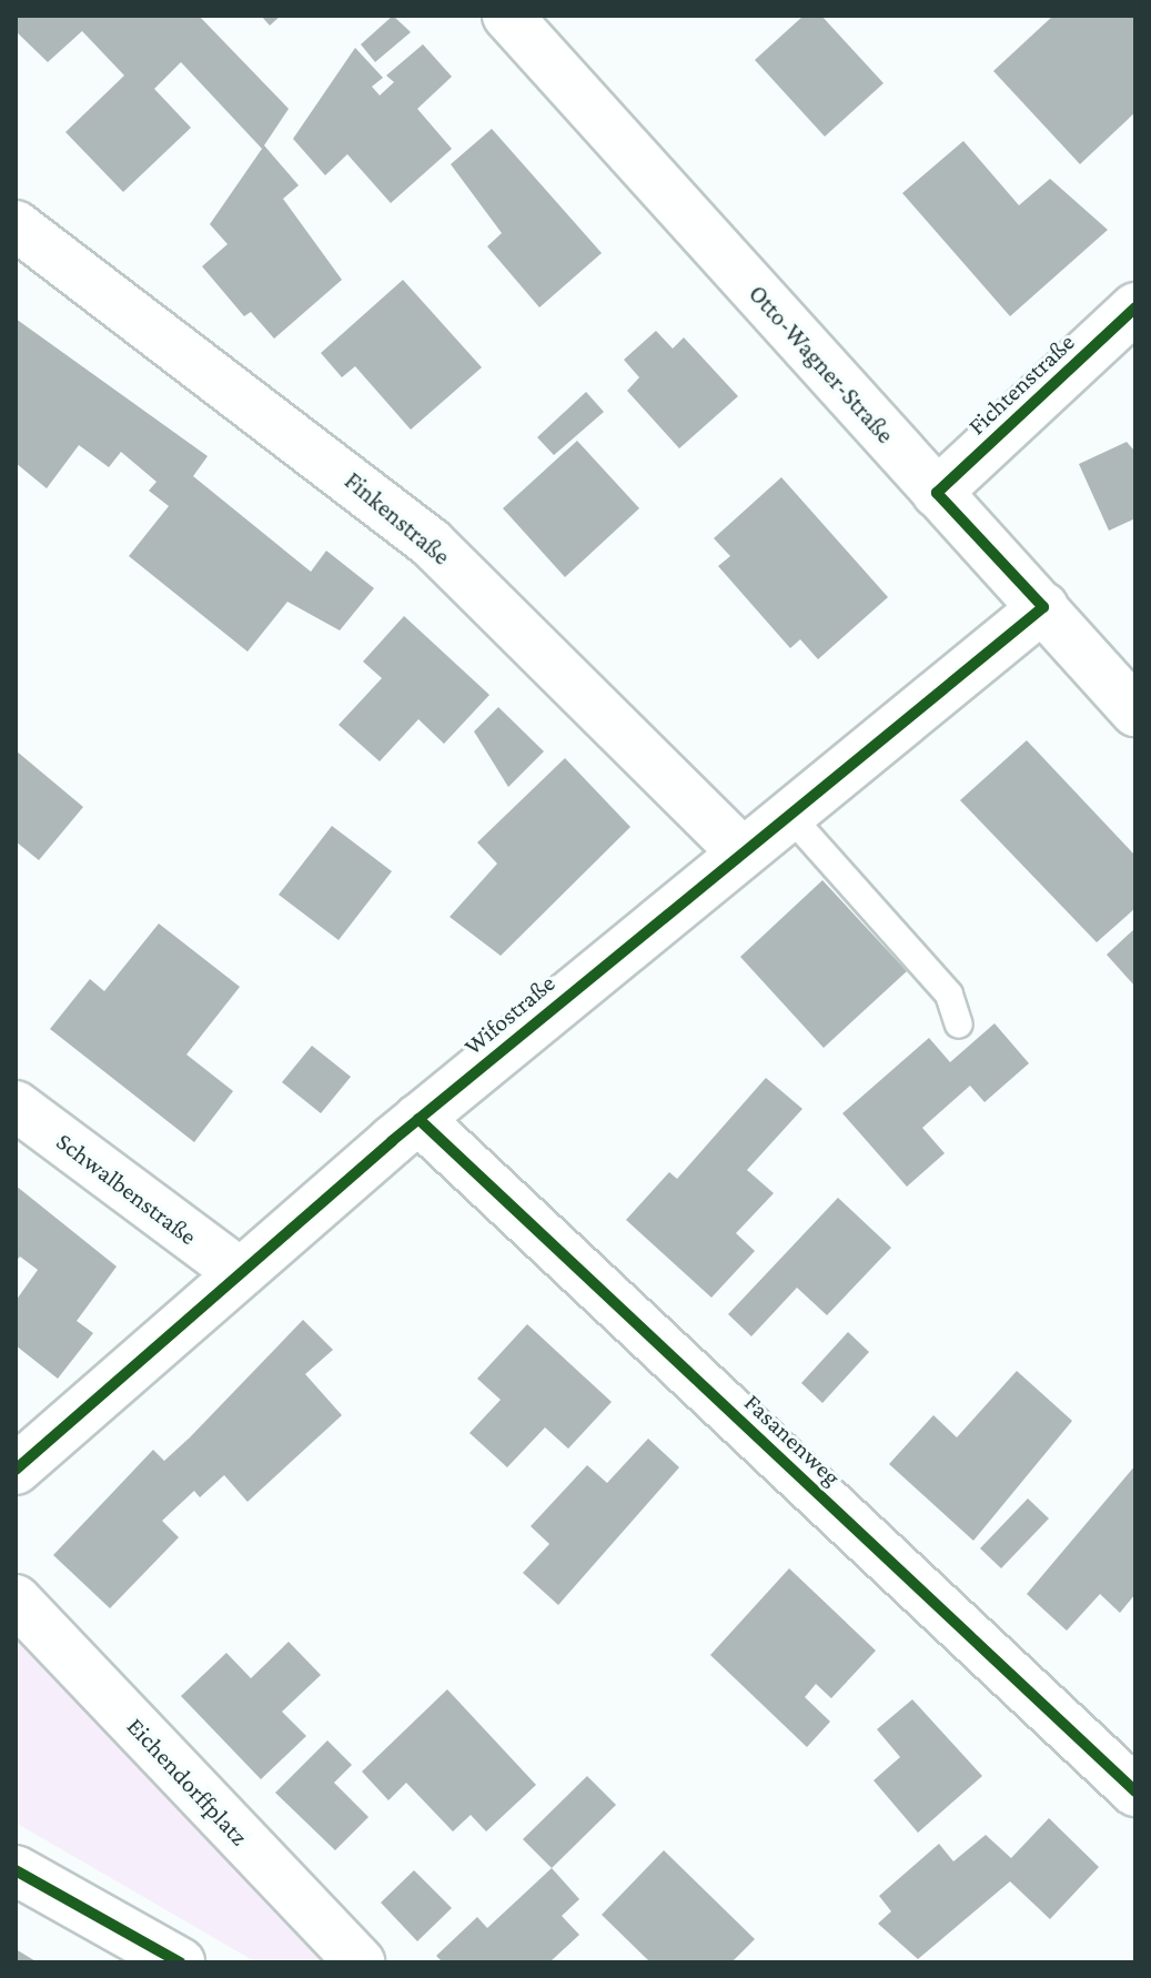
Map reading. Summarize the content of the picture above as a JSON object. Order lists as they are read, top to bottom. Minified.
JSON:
{"streets":{"street":["Otto-Wagner-Straße","Fichtenstraße","Finkenstraße","Wifostraße","Schwalbenstraße","Fasanenweg","Eichendorffplatz"]},"crossings":[["Otto-Wagner-Straße","Fichtenstraße"],["Otto-Wagner-Straße","Wifostraße"],["Finkenstraße","Wifostraße"],["Wifostraße","Schwalbenstraße"],["Wifostraße","Fasanenweg"]]}
